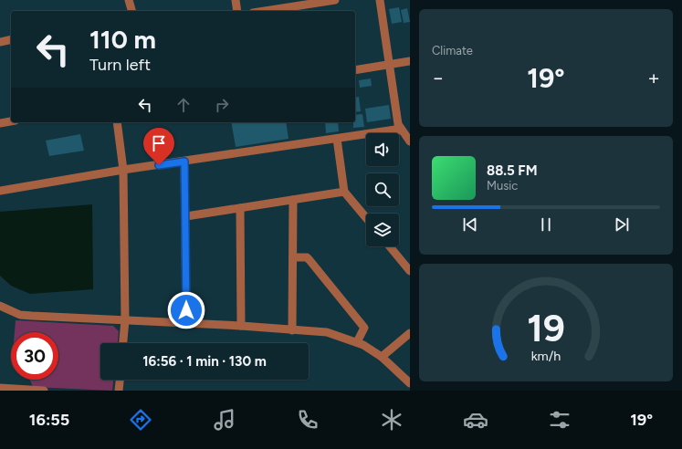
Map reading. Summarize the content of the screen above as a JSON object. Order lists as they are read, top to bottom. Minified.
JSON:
{"page":{"tile":"Climate","turn":["110 m","Turn left"],"heat":["−","19°","+"],"song":["88.5 FM","Music"],"limit":"30","trip":"16:56 · 1 min · 130 m","tabs":["16:55","19°"],"gauge":["19","km/h"]}}
